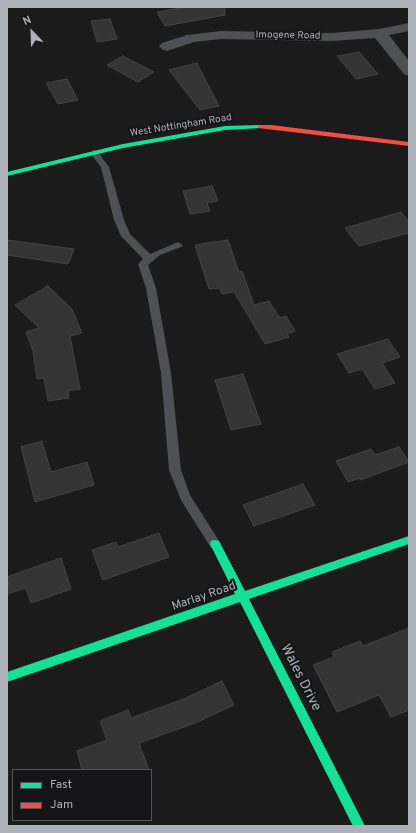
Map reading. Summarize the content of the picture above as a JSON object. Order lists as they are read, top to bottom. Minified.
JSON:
{"streets":{"street":["Imogene Road","West Nottingham Road","Marlay Road","Wales Drive"]},"crossings":[["Marlay Road","Wales Drive"]],"legend":["Fast","Jam"],"north":"top left"}
